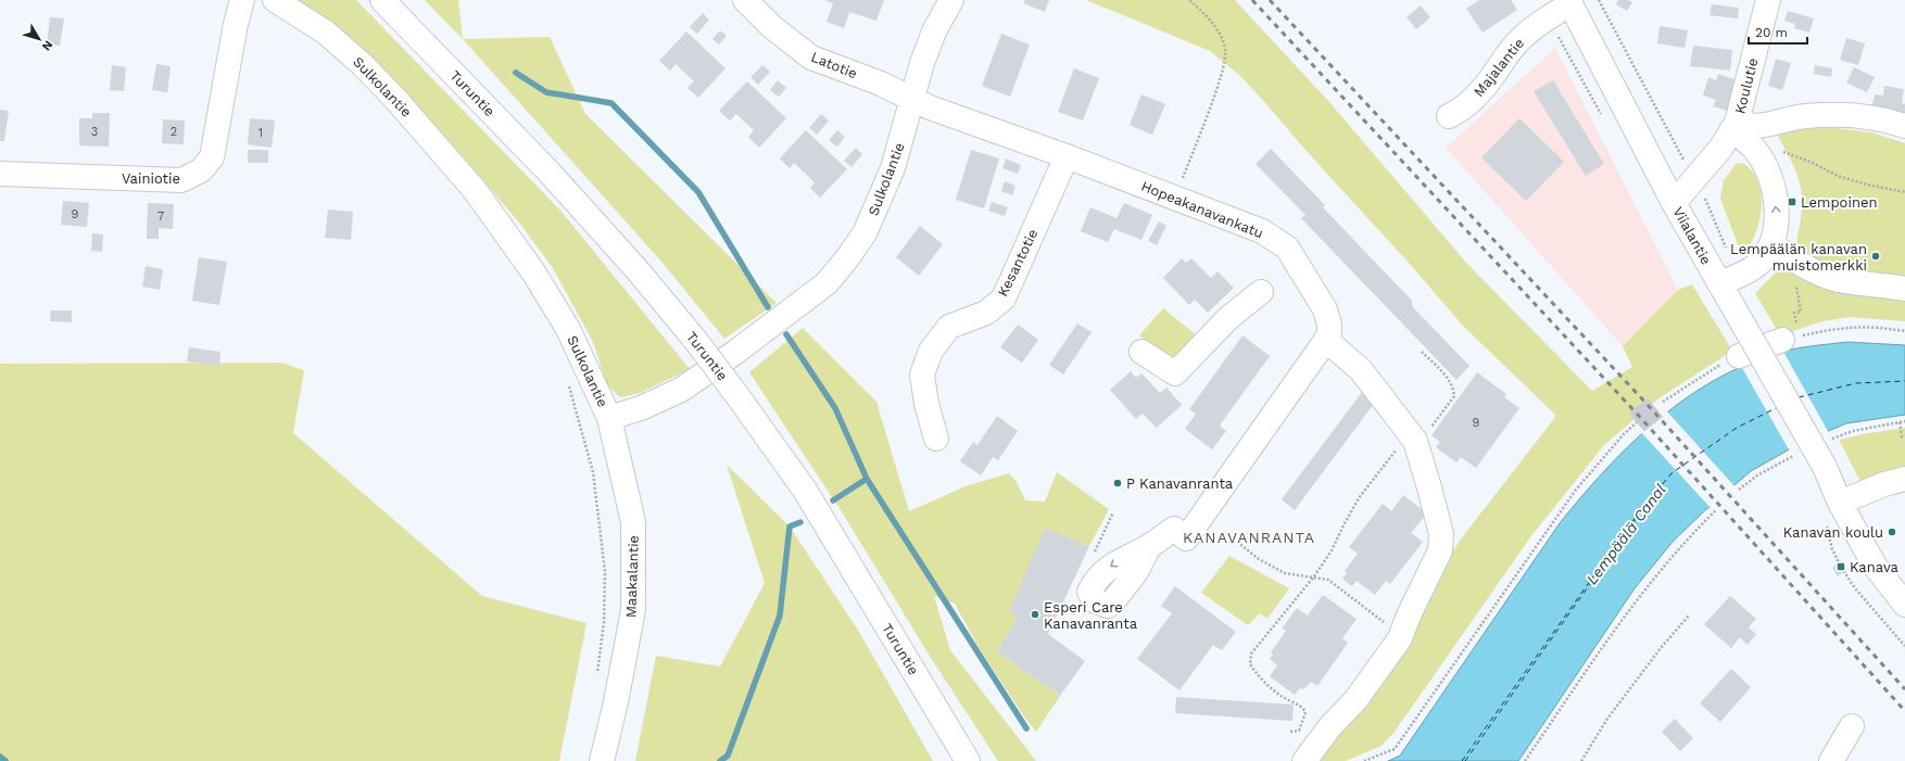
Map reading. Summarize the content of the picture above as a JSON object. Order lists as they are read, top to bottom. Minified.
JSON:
{"streets":{"street":["Latotie","Majalantie","Koulutie","Sulkolantie","Turuntie","Vainiotie","Hopeakanavankatu","Viialantie","Kesantotie","Maakalantie"]},"crossings":[["Latotie","Sulkolantie"],["Latotie","Hopeakanavankatu"],["Majalantie","Viialantie"],["Koulutie","Viialantie"],["Sulkolantie","Hopeakanavankatu"],["Sulkolantie","Maakalantie"],["Hopeakanavankatu","Kesantotie"]],"districts":["KANAVANRANTA"],"water":["Lempäälä Canal"],"places":{"transit":["Lempoinen","Kanava"],"other":["Lempäälän kanavan muistomerkki","P Kanavanranta","Kanavan koulu","Esperi Care Kanavanranta"]},"house_numbers":["3","2","1","9","7","9"],"scale_bar":"20 m","north":"bottom right"}
